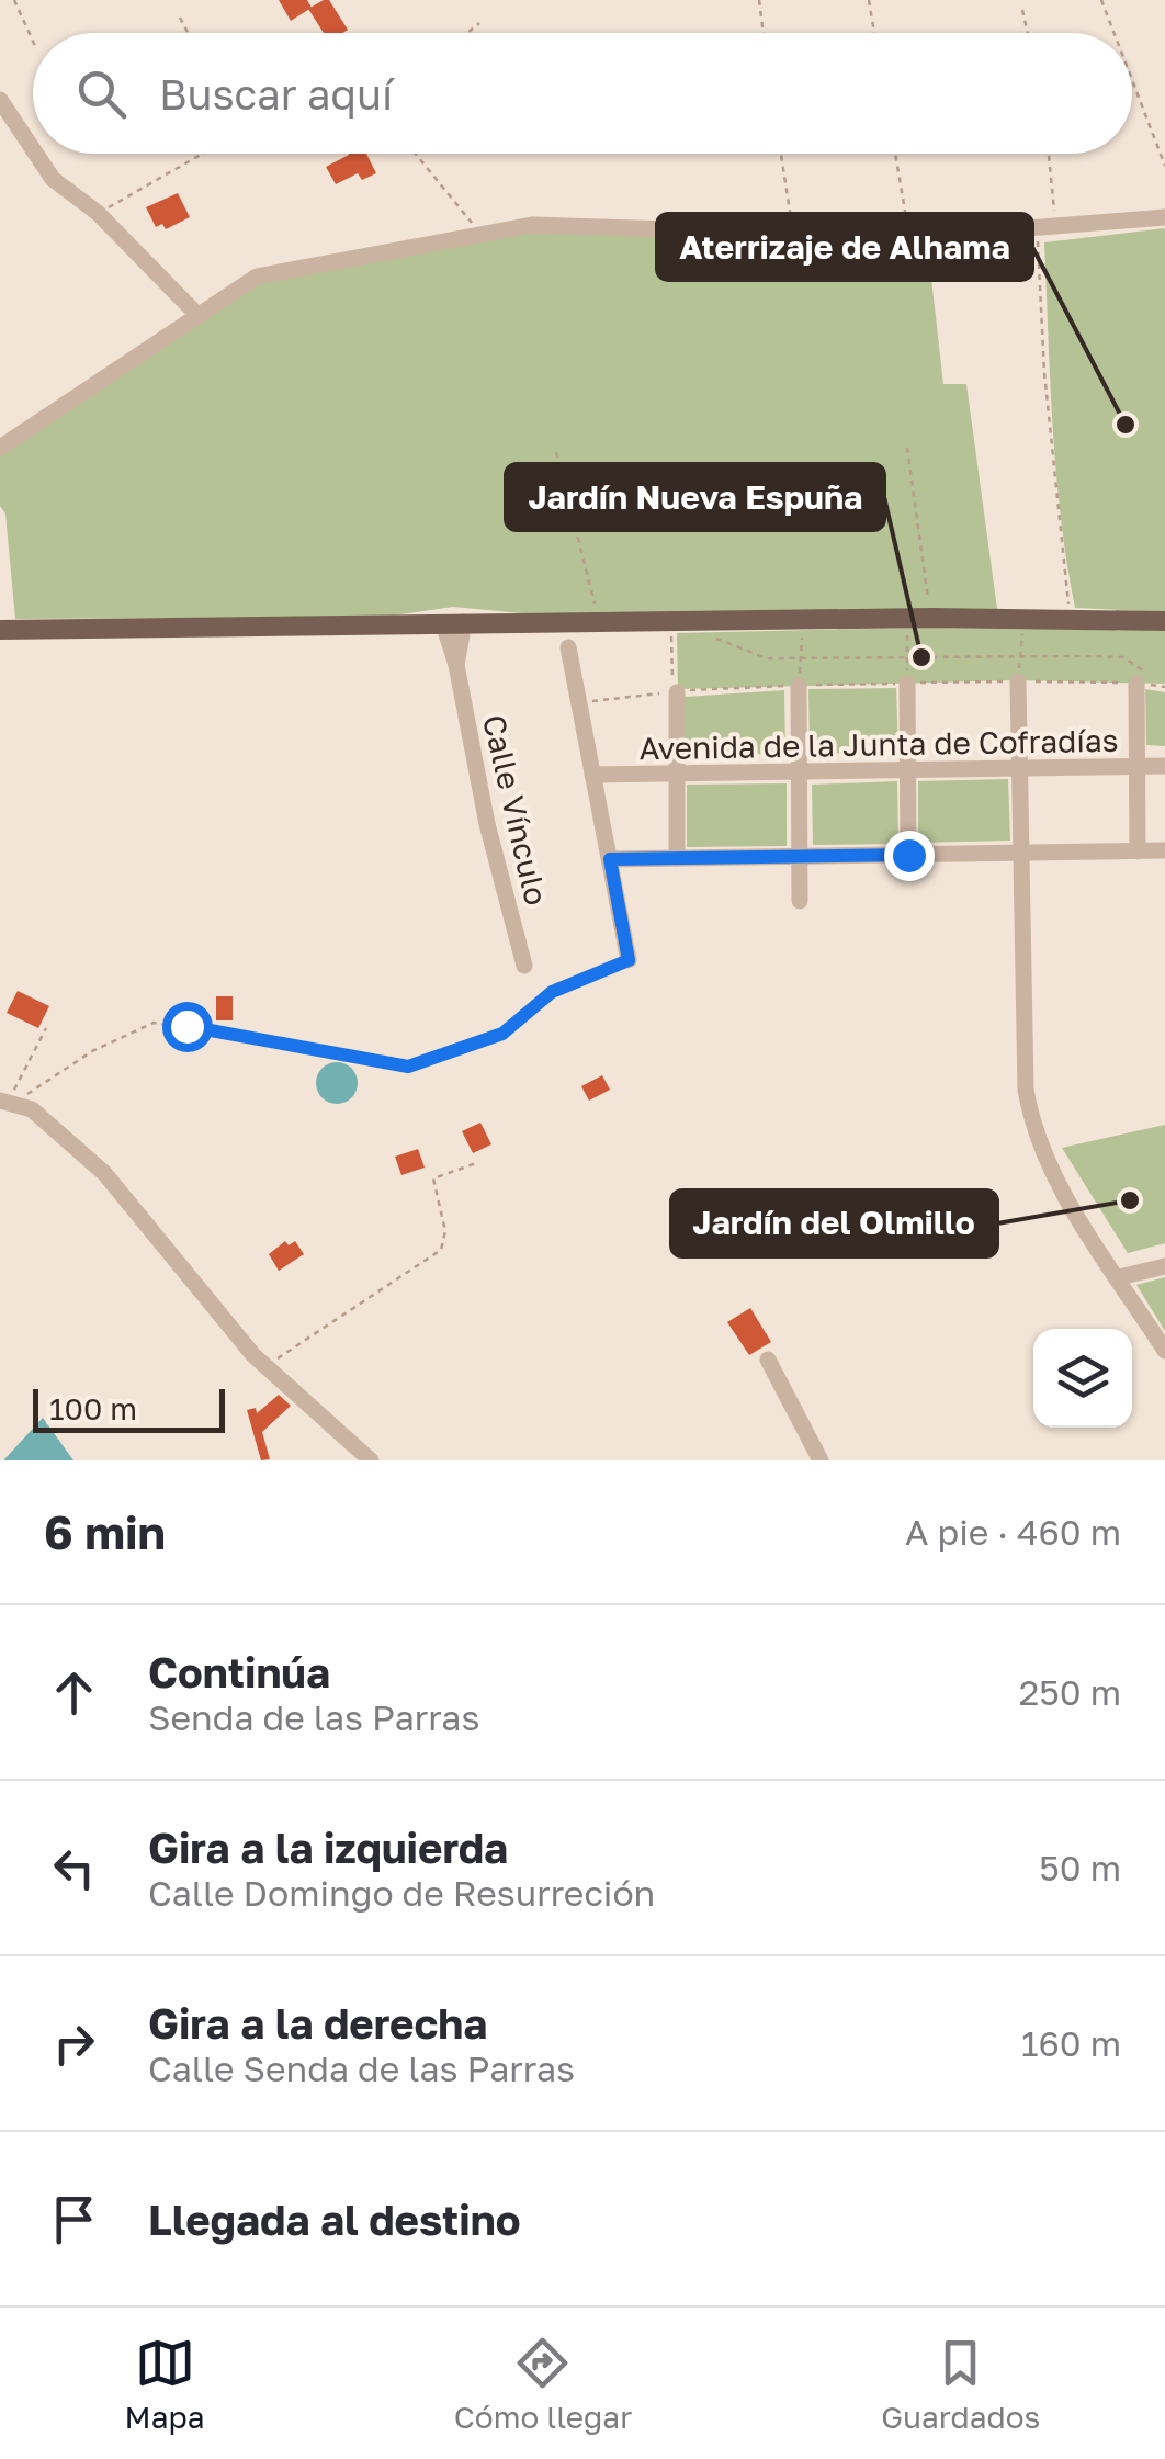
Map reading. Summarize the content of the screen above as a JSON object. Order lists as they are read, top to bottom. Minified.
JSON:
{"streets":{"street":["Avenida de la Junta de Cofradías","Calle Vínculo"]},"places":["Aterrizaje de Alhama","Jardín Nueva Espuña","Jardín del Olmillo"],"scale_bar":"100 m","page":{"search":"Buscar aquí","scale":"100 m","heading":["6 min","A pie · 460 m"],"list":[["Continúa","Senda de las Parras","250 m"],["Gira a la izquierda","Calle Domingo de Resurreción","50 m"],["Gira a la derecha","Calle Senda de las Parras","160 m"],"Llegada al destino"],"nav":["Mapa","Cómo llegar","Guardados"]}}
